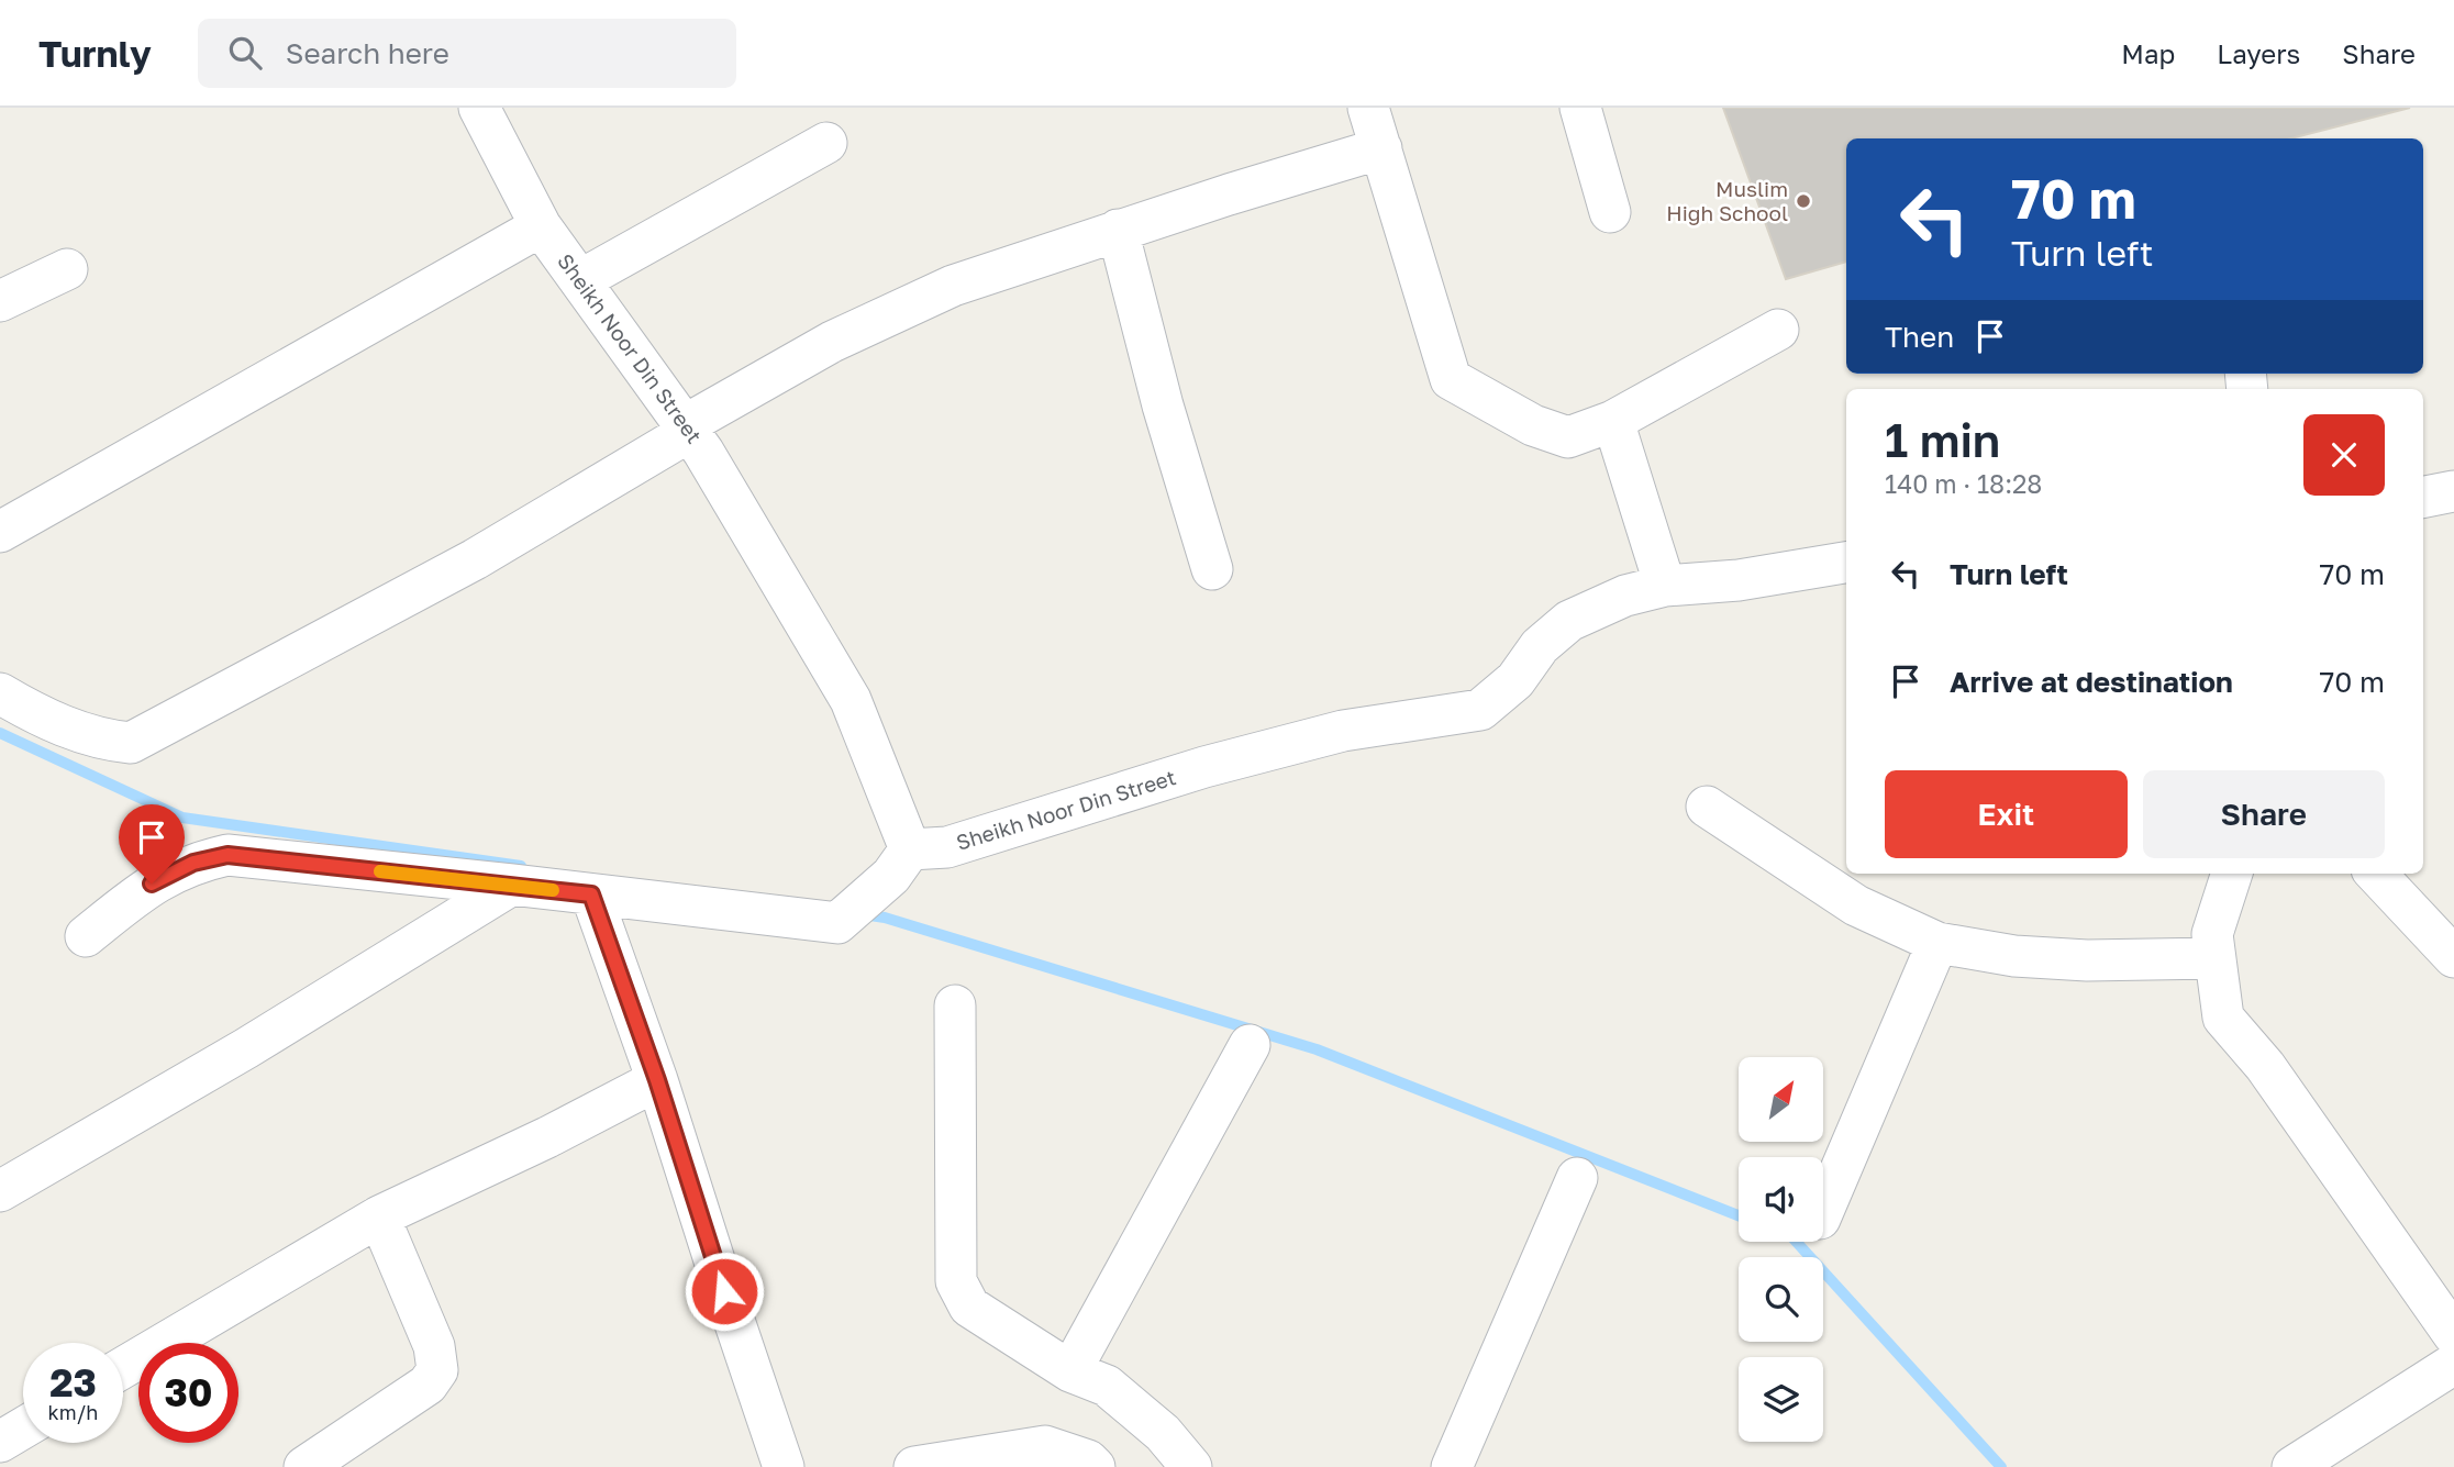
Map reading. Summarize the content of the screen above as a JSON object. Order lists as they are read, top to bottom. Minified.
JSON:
{"streets":{"street":["Sheikh Noor Din Street"]},"places":["Muslim High School"],"north":"top right","page":{"header":"Turnly","search":"Search here","nav":["Map","Layers","Share"],"turn":["70 m","Turn left"],"then":"Then","heading":["1 min","140 m · 18:28"],"list":[{"name":"Turn left","value":"70 m"},{"name":"Arrive at destination","value":"70 m"}],"buttons":["Exit","Share"],"speed":"23 km/h","limit":"30"}}
